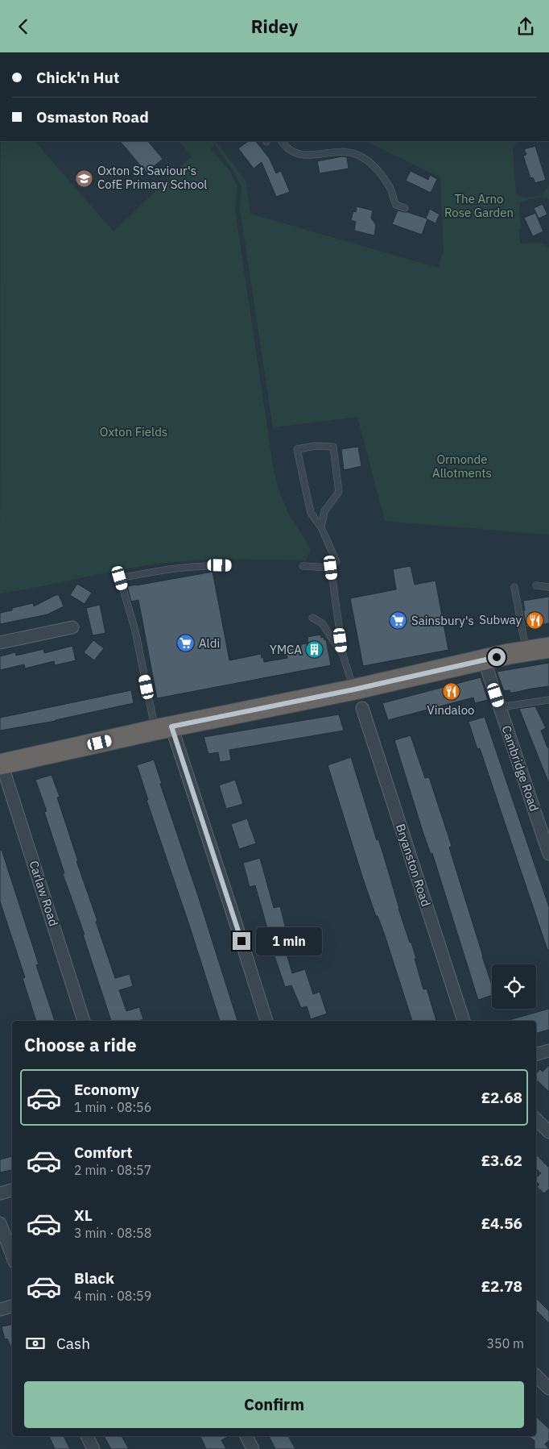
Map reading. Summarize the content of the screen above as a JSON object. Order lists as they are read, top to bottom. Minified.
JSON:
{"streets":{"street":["Cambridge Road","Bryanston Road","Carlaw Road"]},"parks":["The Arno Rose Garden","Oxton Fields","Ormonde Allotments"],"places":{"school or university":["Oxton St Saviour's CofE Primary School"],"restaurant":["Subway","Vindaloo"],"supermarket":["Sainsbury's","Aldi"],"building":["YMCA"]},"page":{"header":"Ridey","banner":["Chick'n Hut","Osmaston Road"],"bubble":"1 min","heading":"Choose a ride","list":[{"name":"Economy","note":"1 min · 08:56","value":"£2.68"},{"name":"Comfort","note":"2 min · 08:57","value":"£3.62"},{"name":"XL","note":"3 min · 08:58","value":"£4.56"},{"name":"Black","note":"4 min · 08:59","value":"£2.78"}],"pay":["Cash","350 m"],"buttons":"Confirm"}}
